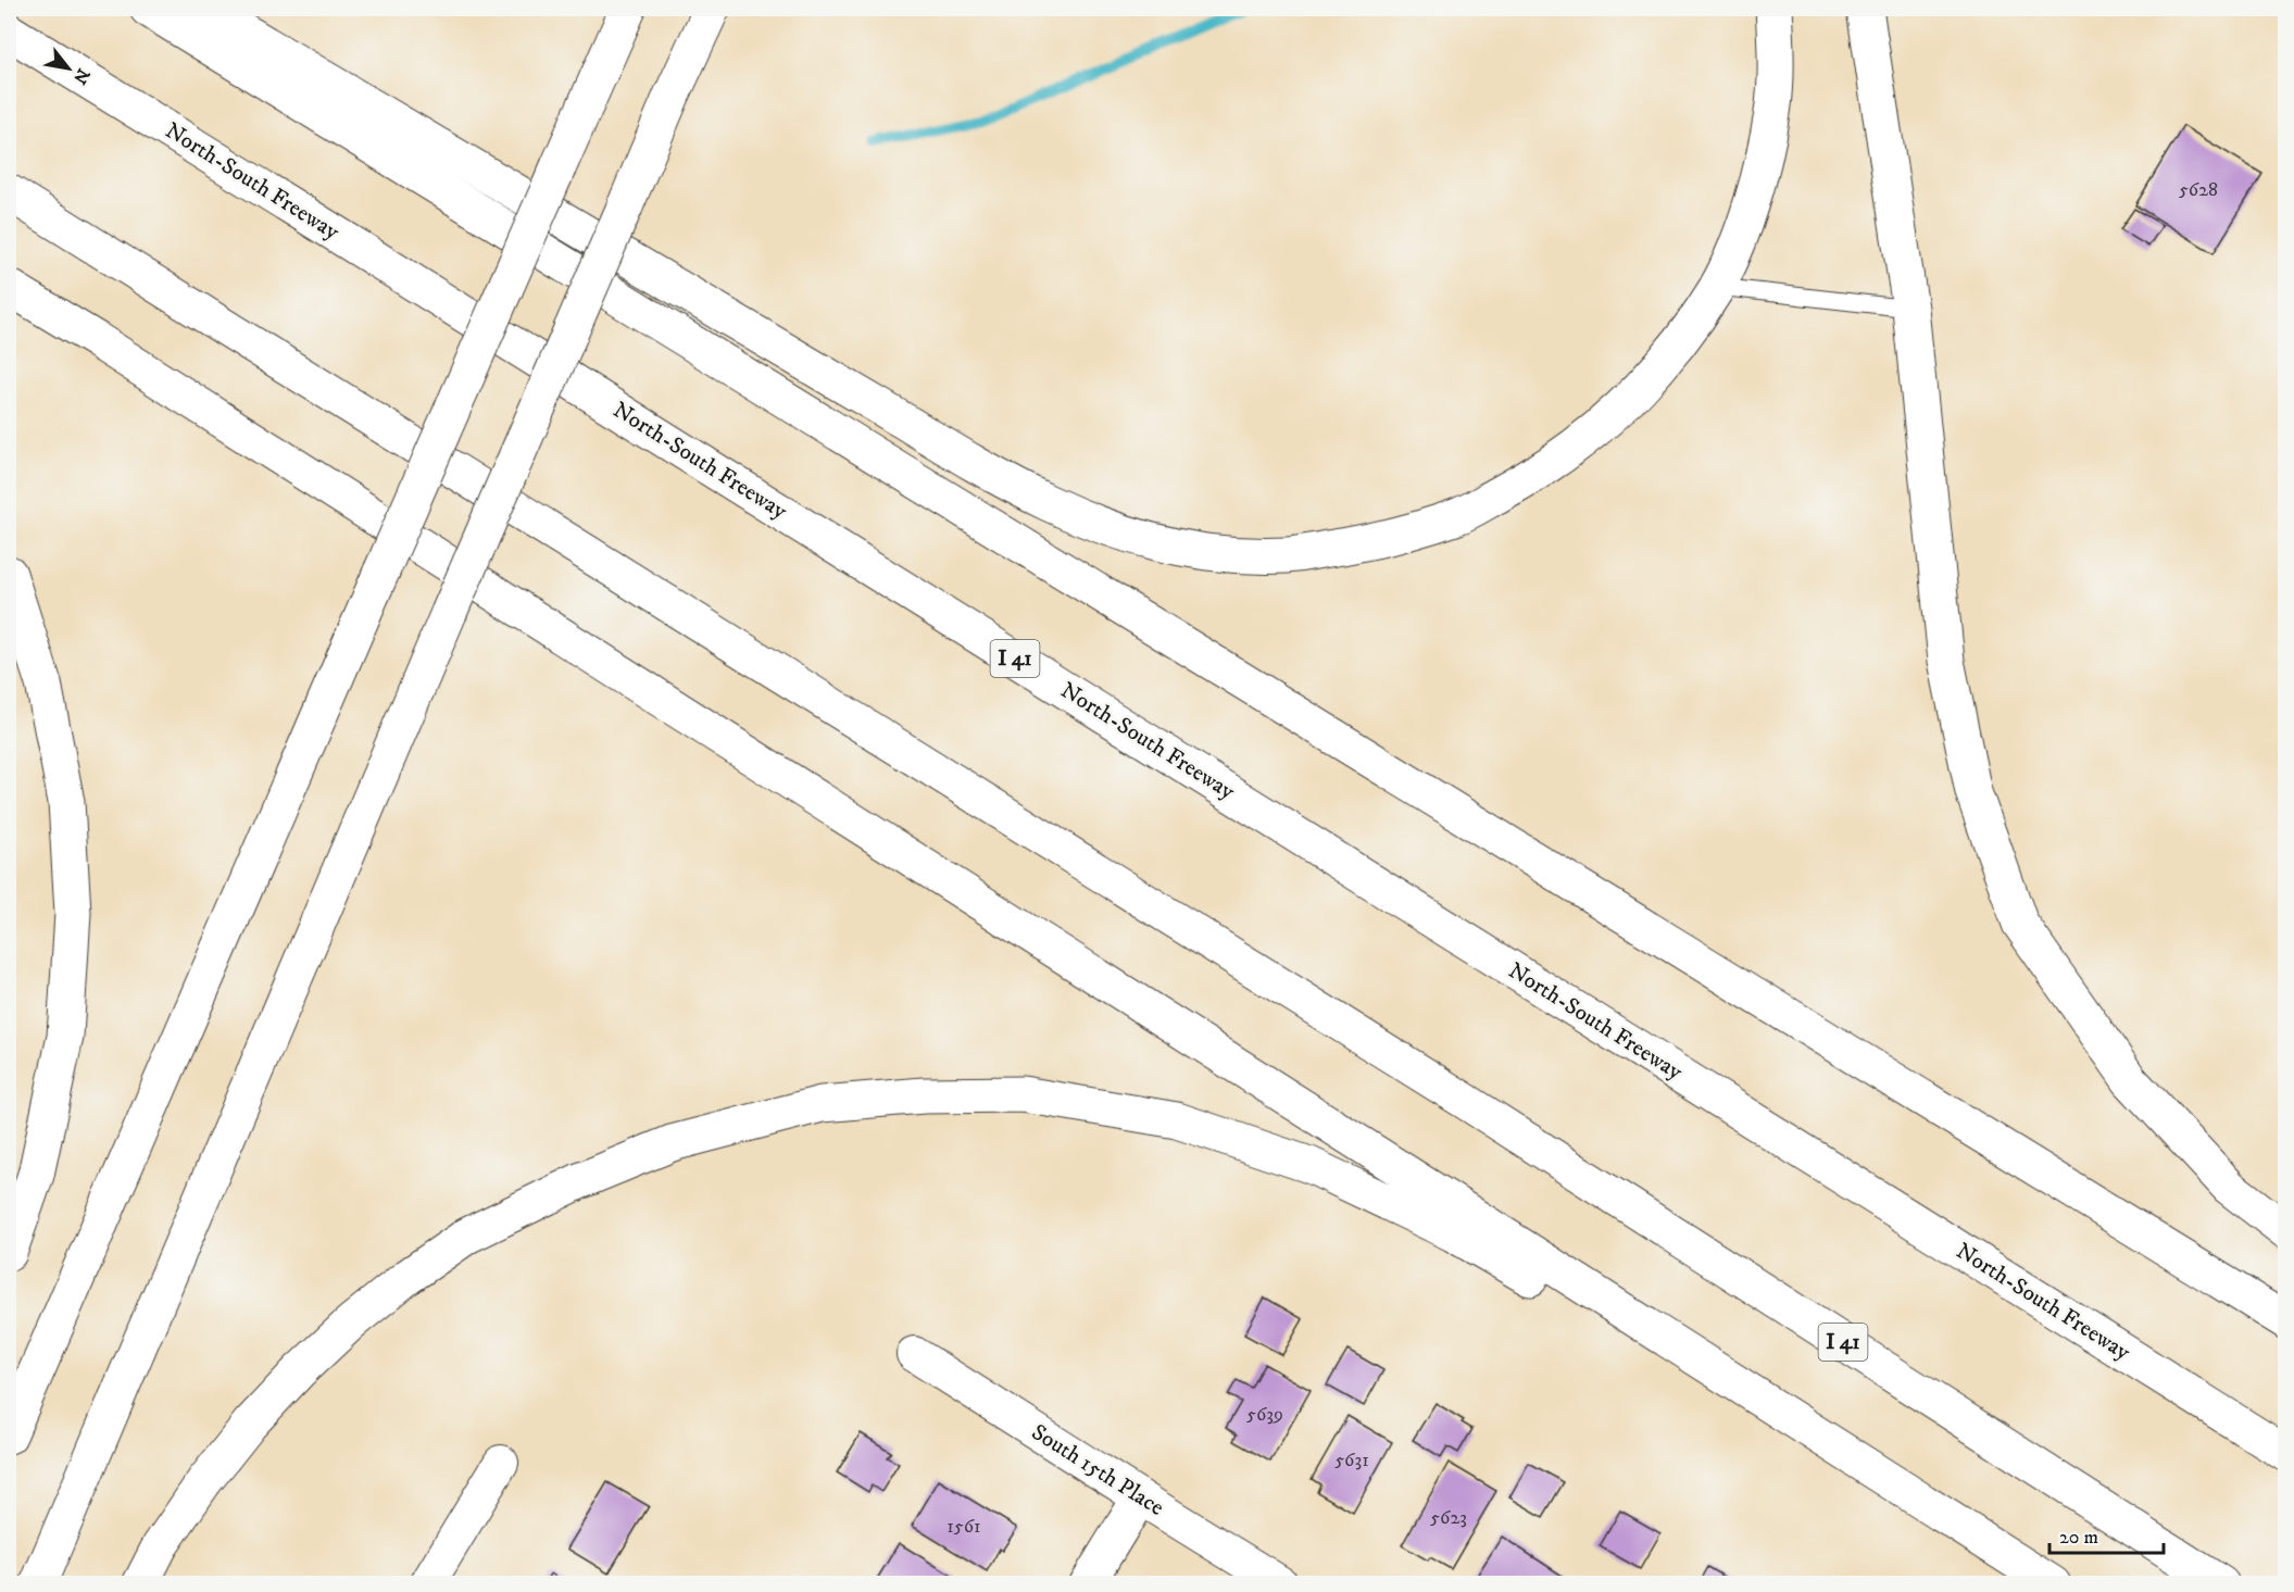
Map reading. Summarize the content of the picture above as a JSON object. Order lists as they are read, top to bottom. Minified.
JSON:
{"streets":{"highway":["North-South Freeway","I 41"],"street":["South 15th Place"]},"house_numbers":["5628","5639","5631","5623","1561"],"scale_bar":"20 m","north":"bottom right"}
